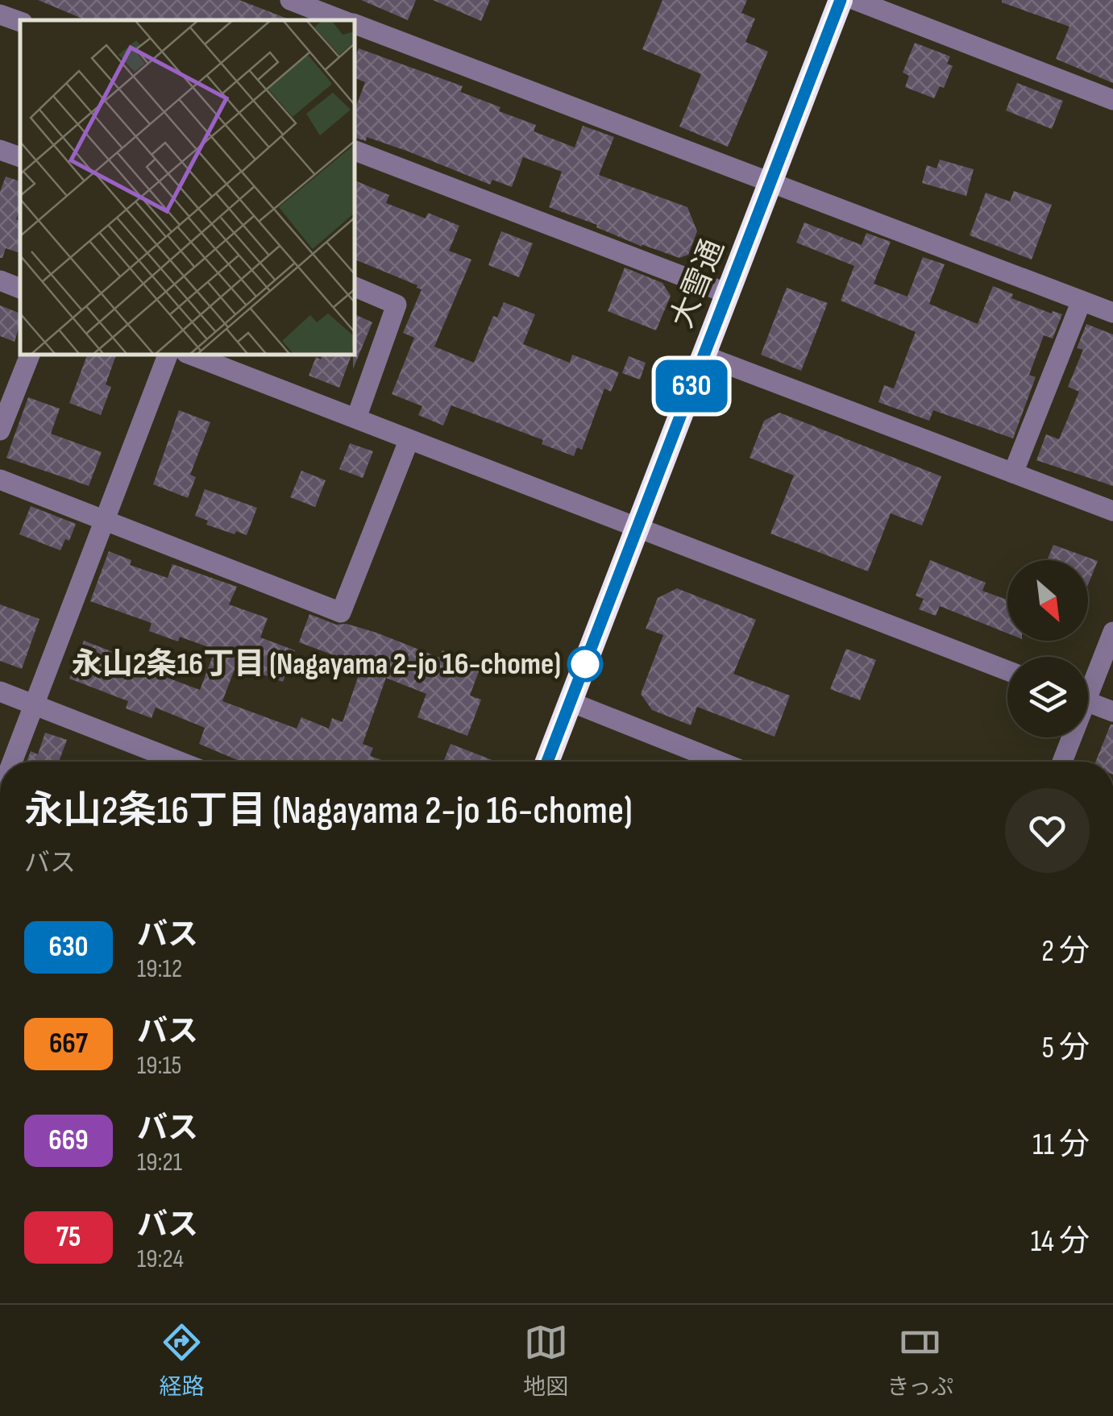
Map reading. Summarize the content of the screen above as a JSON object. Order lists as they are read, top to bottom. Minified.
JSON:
{"streets":{"highway":["大雪通"]},"places":["永山2条16丁目 (Nagayama 2-jo 16-chome)"],"lines":["bus line 630"],"north":"bottom right","page":{"on_map":"630","heading":["永山2条16丁目 (Nagayama 2-jo 16-chome)","バス"],"list":[{"mark":"630","name":"バス","note":"19:12","value":"2 分"},{"mark":"667","name":"バス","note":"19:15","value":"5 分"},{"mark":"669","name":"バス","note":"19:21","value":"11 分"},{"mark":"75","name":"バス","note":"19:24","value":"14 分"}],"tabs":["経路","地図","きっぷ"]}}
